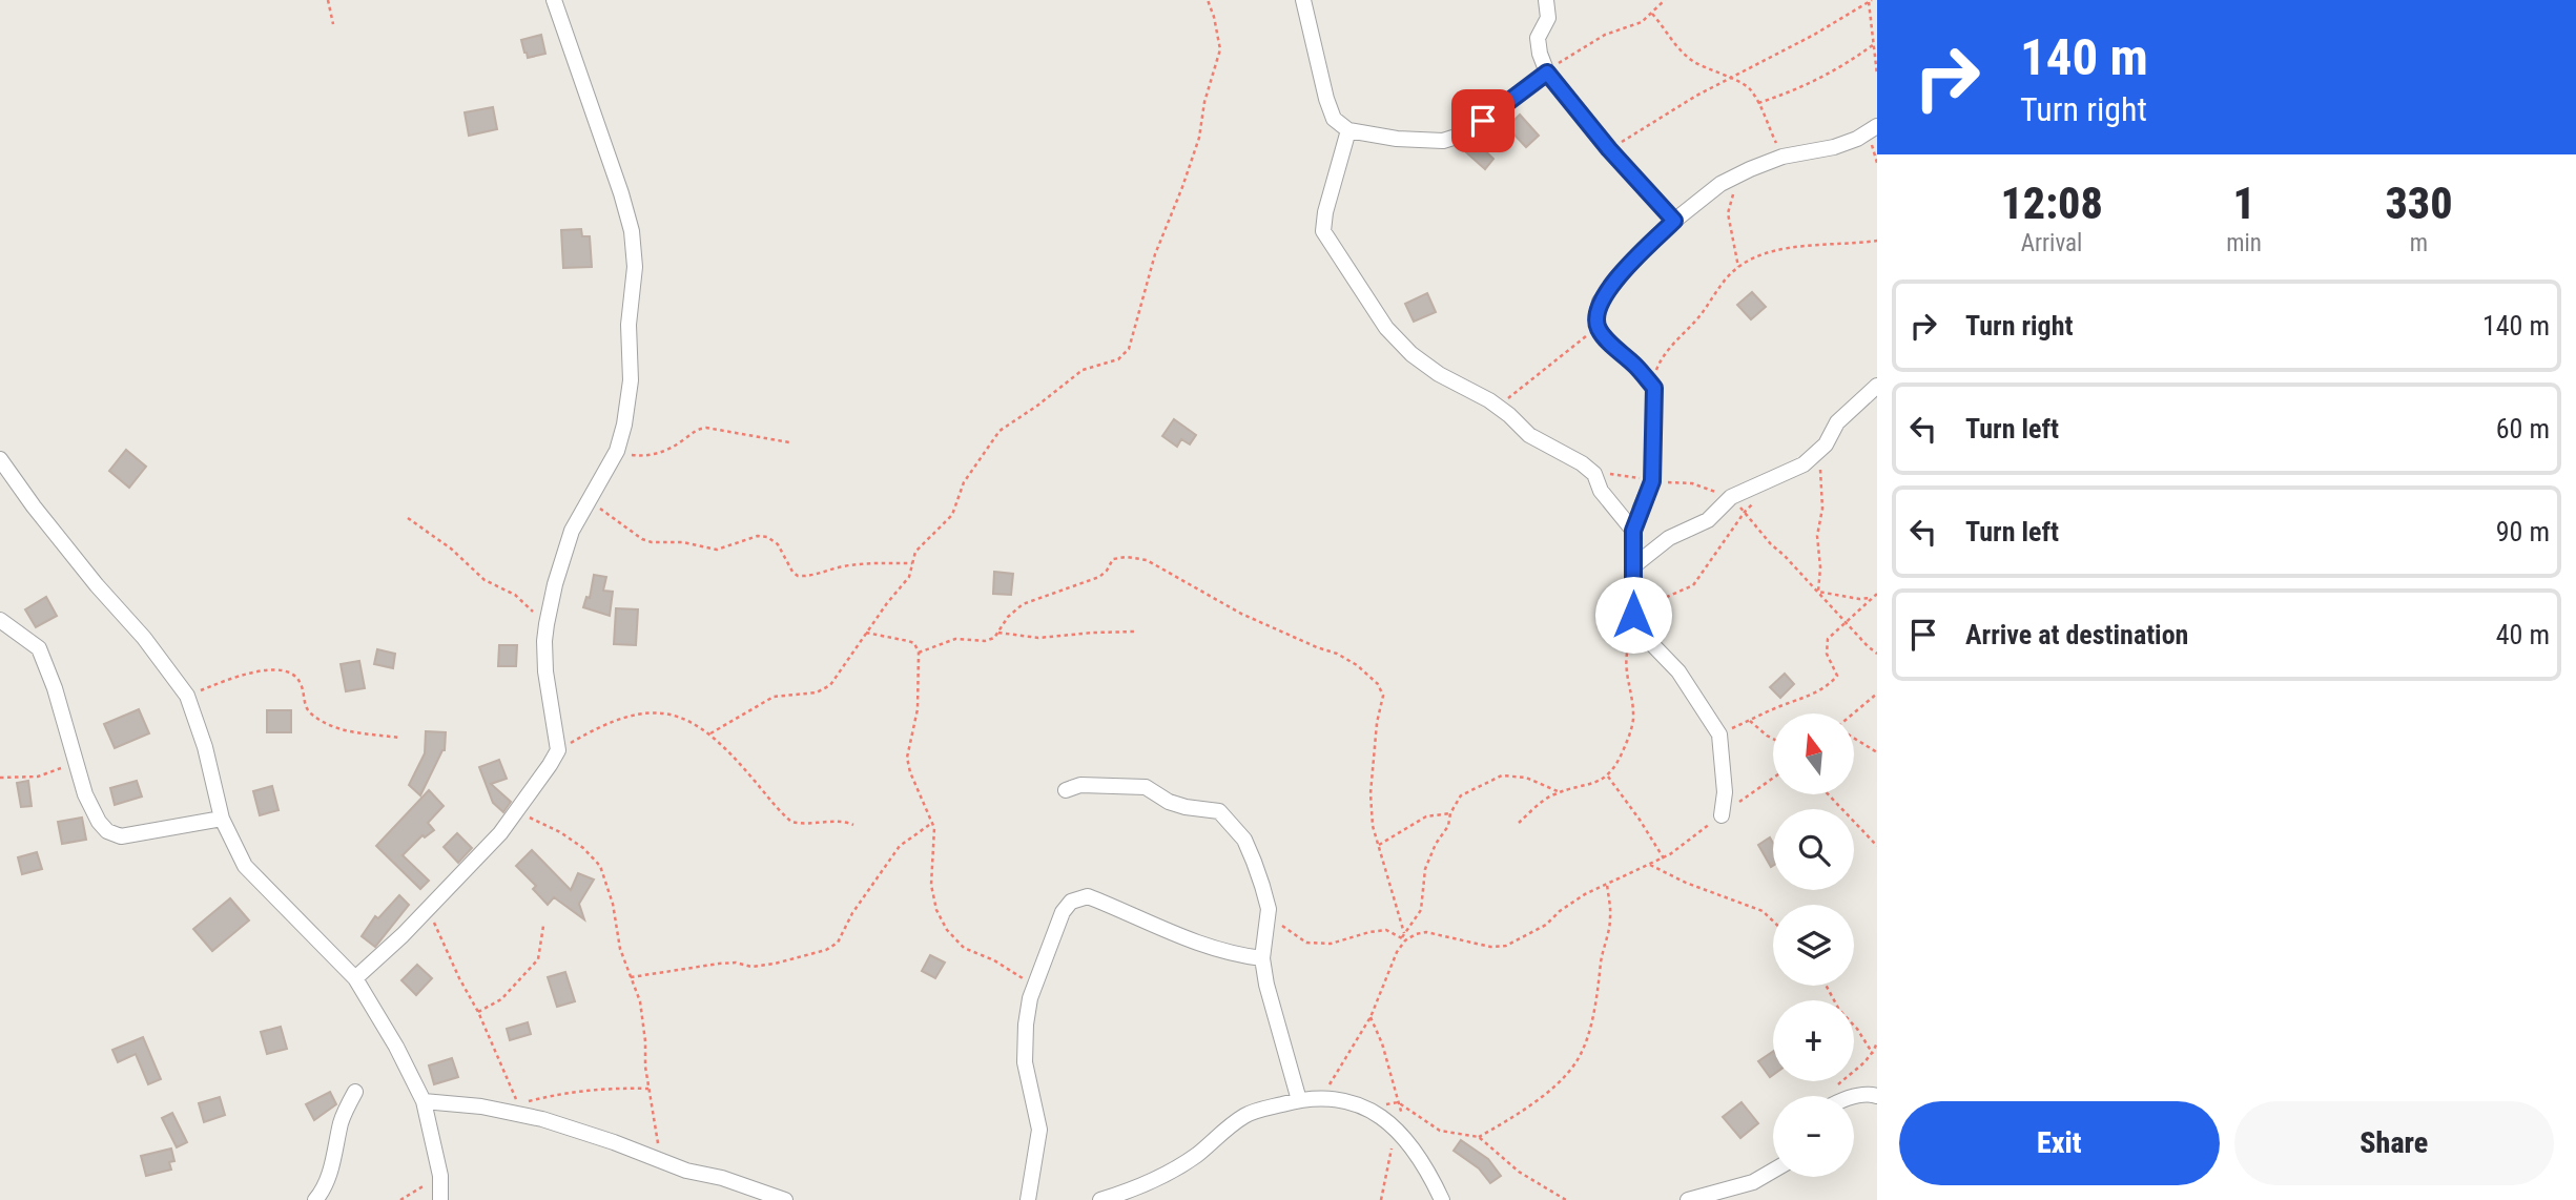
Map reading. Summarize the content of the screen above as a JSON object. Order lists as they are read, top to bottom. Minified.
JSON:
{"north":"top","page":{"turn":["140 m","Turn right"],"eta":["12:08","Arrival","1","min","330","m"],"list":[{"name":"Turn right","value":"140 m"},{"name":"Turn left","value":"60 m"},{"name":"Turn left","value":"90 m"},{"name":"Arrive at destination","value":"40 m"}],"map_buttons":["+","−"],"buttons":["Exit","Share"]}}
